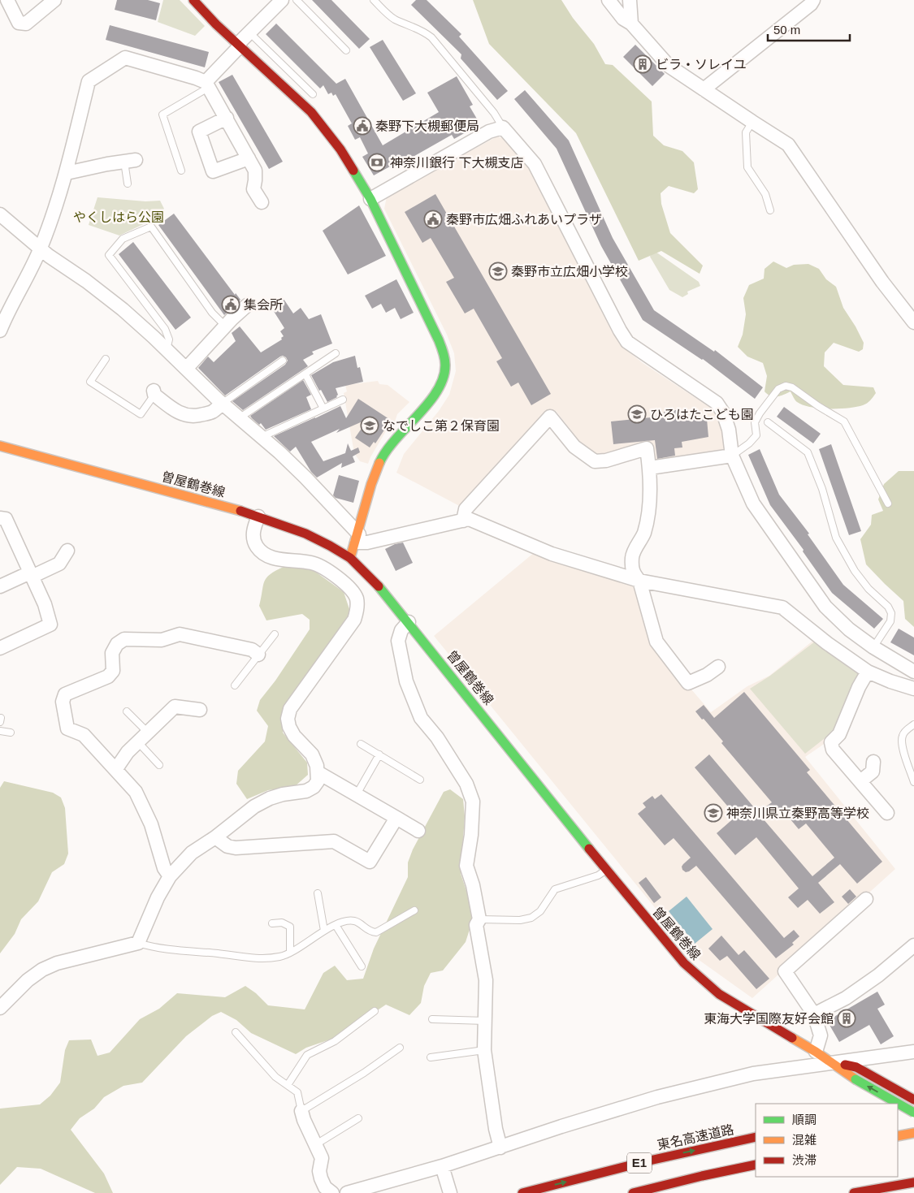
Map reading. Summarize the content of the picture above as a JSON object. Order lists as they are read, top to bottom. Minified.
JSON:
{"streets":{"main road":["曽屋鶴巻線","東名高速道路","E1"]},"parks":["やくしはら公園"],"places":{"building":["ビラ・ソレイユ","東海大学国際友好会館"],"public building":["秦野下大槻郵便局","秦野市広畑ふれあいプラザ","集会所"],"bank":["神奈川銀行 下大槻支店"],"school or university":["秦野市立広畑小学校","ひろはたこども園","なでしこ第２保育園","神奈川県立秦野高等学校"]},"legend":["順調","混雑","渋滞"],"scale_bar":"50 m"}
